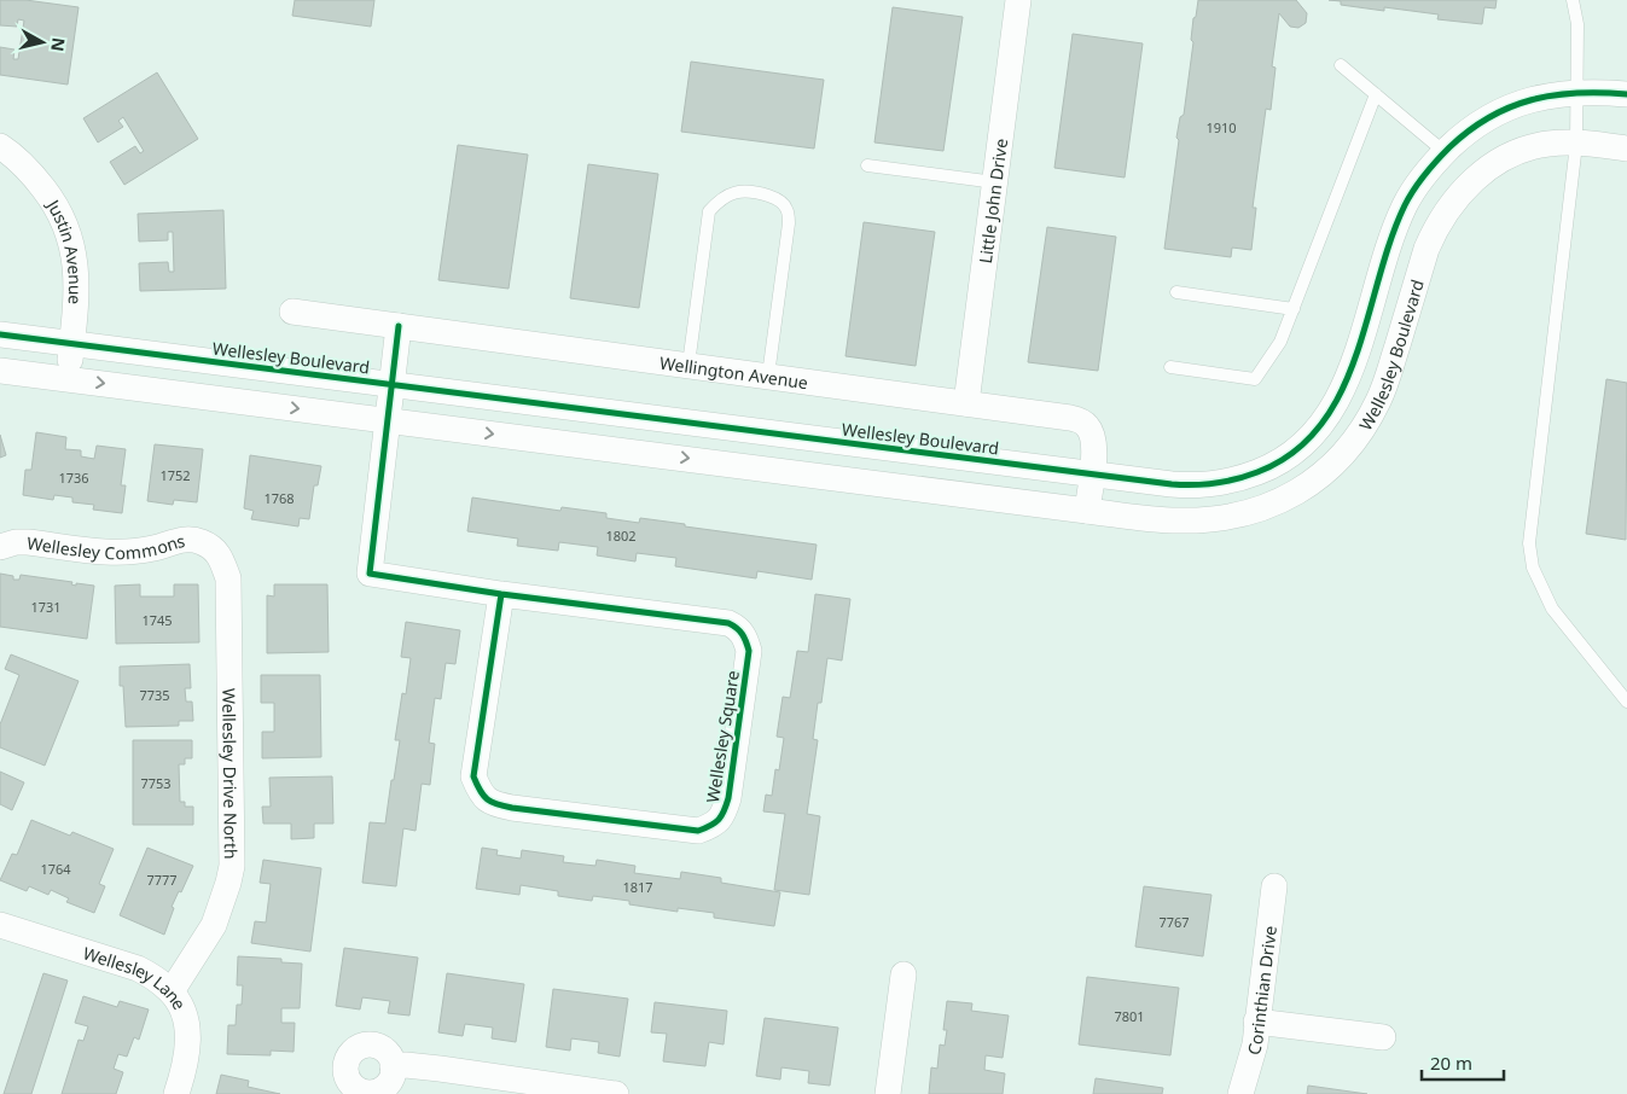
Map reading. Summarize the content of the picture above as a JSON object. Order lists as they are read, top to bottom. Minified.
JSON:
{"streets":{"street":["Little John Drive","Justin Avenue","Wellesley Boulevard","Wellington Avenue","Wellesley Commons","Wellesley Square","Wellesley Drive North","Wellesley Lane","Corinthian Drive"]},"crossings":[["Little John Drive","Wellington Avenue"],["Justin Avenue","Wellesley Boulevard"],["Wellesley Boulevard","Wellington Avenue"],["Wellesley Commons","Wellesley Drive North"],["Wellesley Drive North","Wellesley Lane"]],"house_numbers":["1910","1752","1736","1768","1802","1731","1745","7735","7753","1764","7777","1817","7767","7801"],"scale_bar":"20 m","north":"right"}
